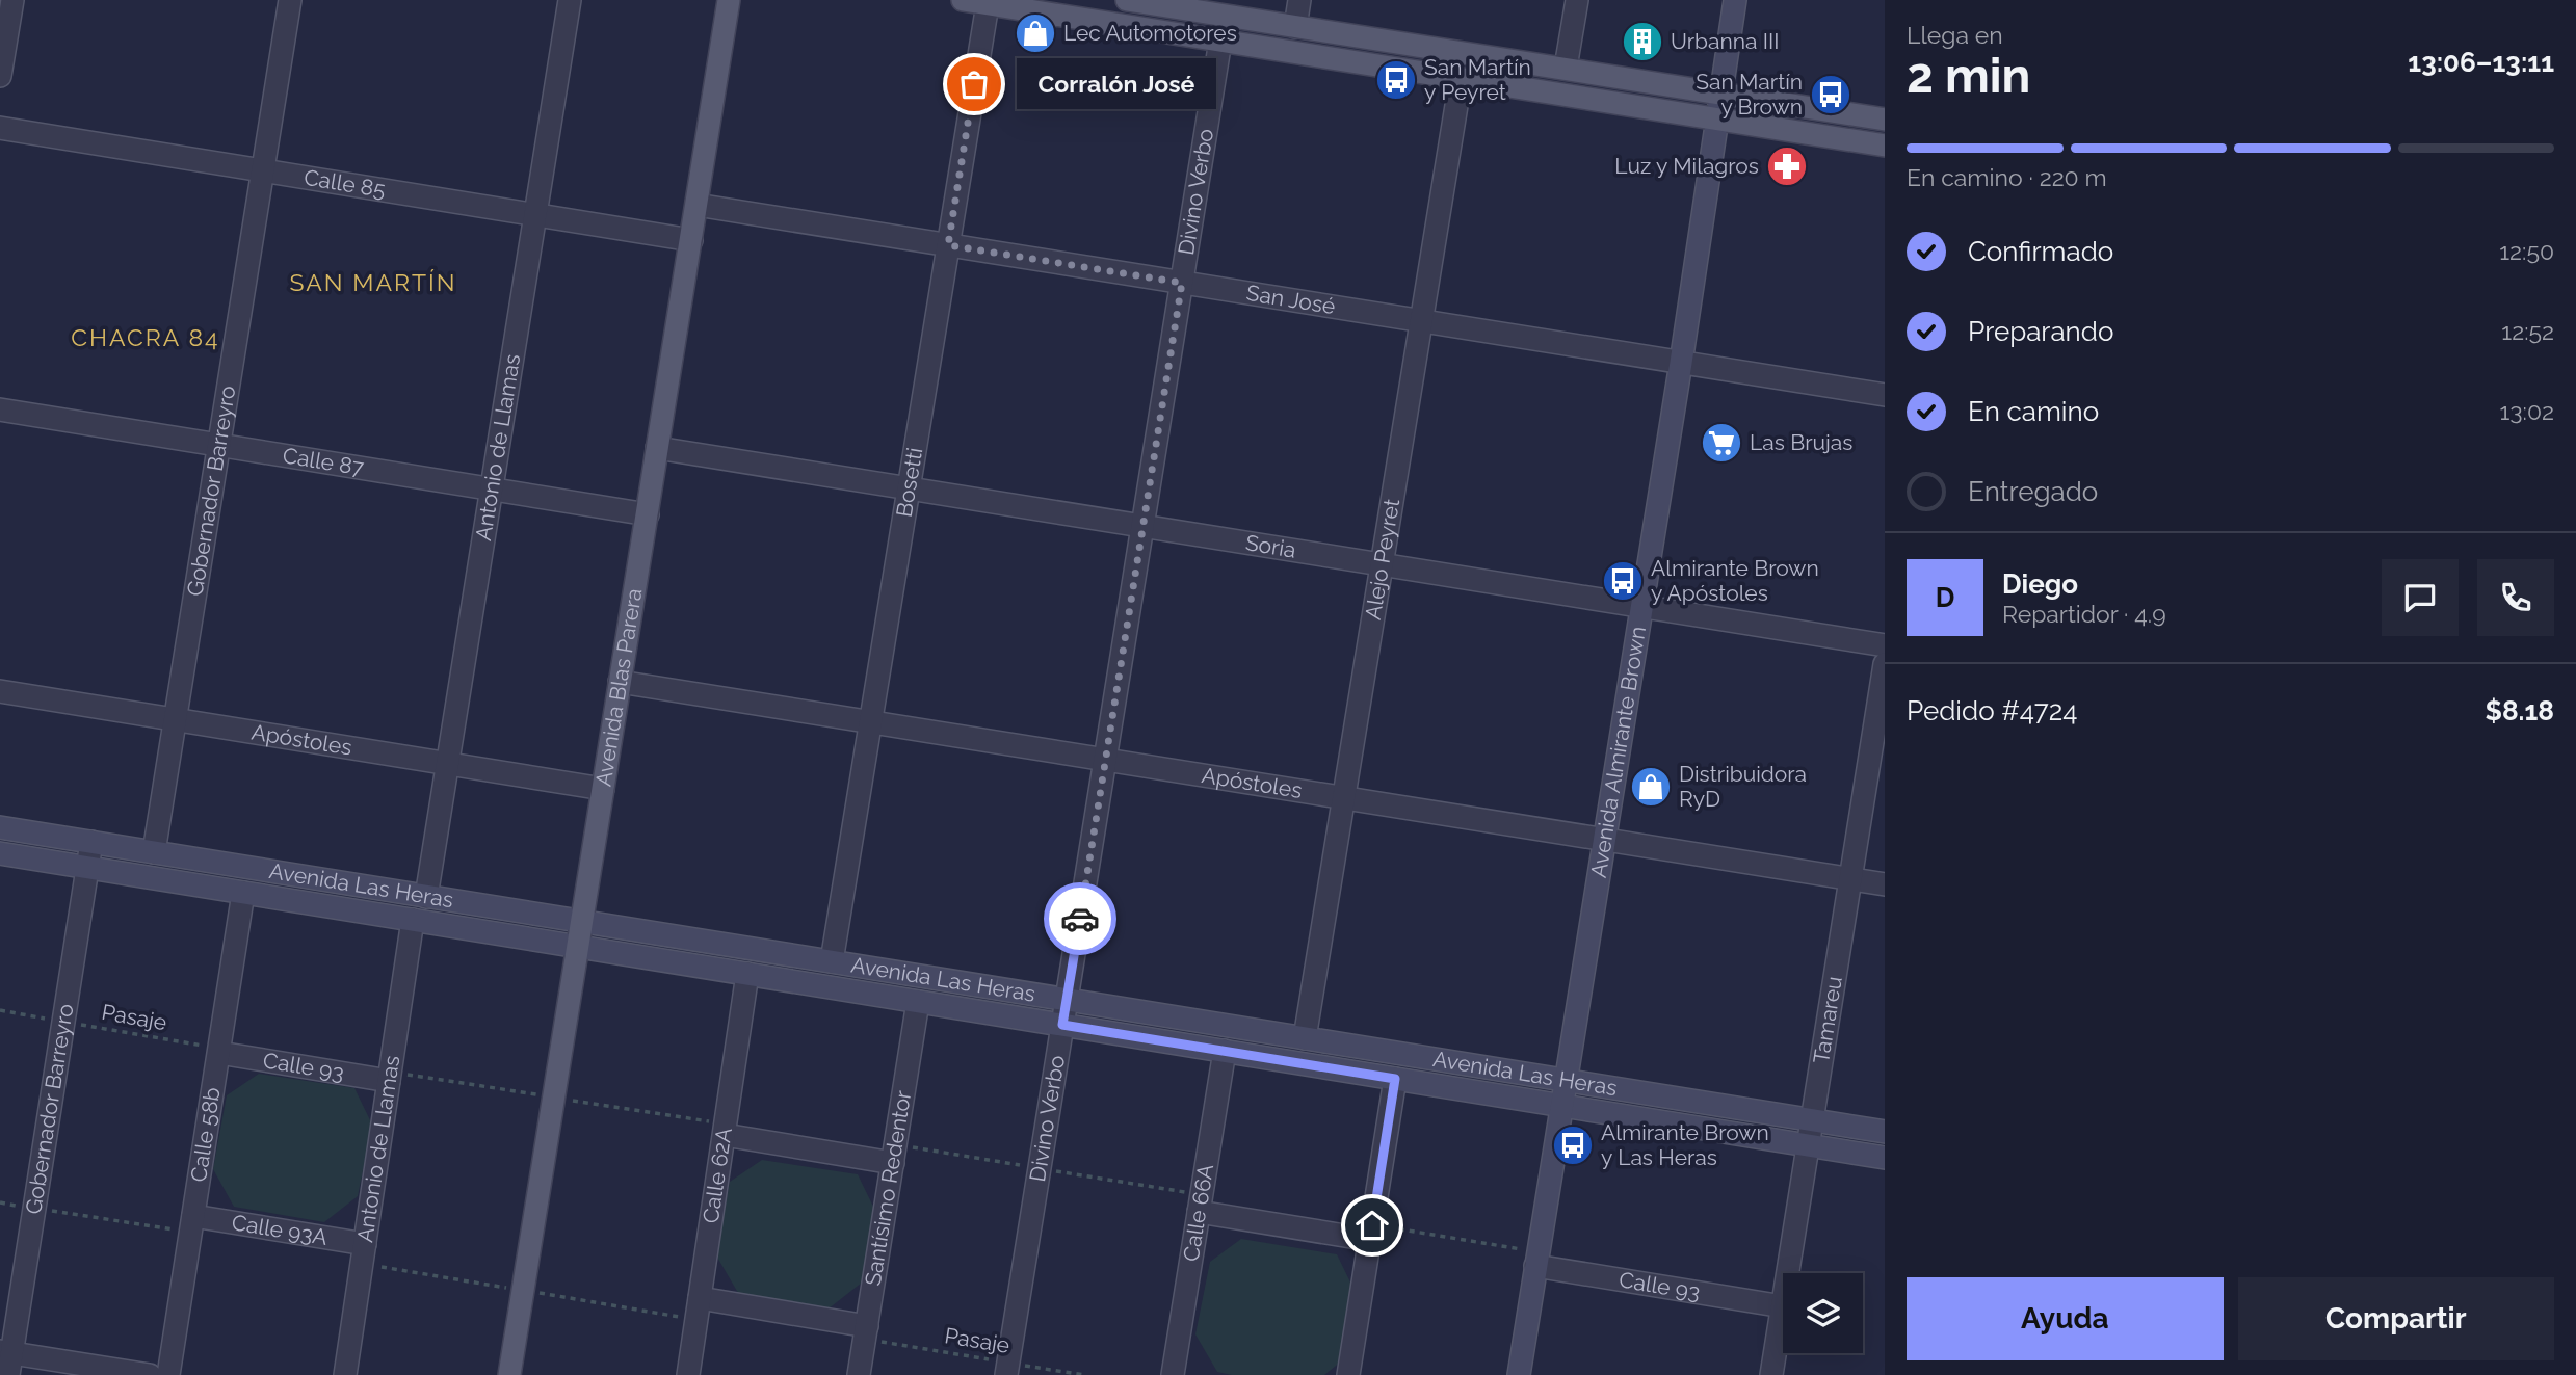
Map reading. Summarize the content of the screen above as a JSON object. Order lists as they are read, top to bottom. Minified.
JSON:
{"streets":{"main road":["Avenida Blas Parera","Avenida Almirante Brown","Avenida Las Heras"],"street":["Calle 85","Divino Verbo","San José","Antonio de Llamas","Calle 87","Bosetti","Gobernador Barreyro","Soria","Alejo Peyret","Apóstoles","Tamareu","Calle 93","Calle 58b","Calle 62A","Santísimo Redentor","Calle 66A","Calle 93A"],"path":["Pasaje"]},"crossings":[["Calle 85","Antonio de Llamas"],["Calle 85","Gobernador Barreyro"],["Calle 85","Avenida Blas Parera"],["Divino Verbo","San José"],["Divino Verbo","Soria"],["Divino Verbo","Apóstoles"],["Divino Verbo","Avenida Las Heras"],["Divino Verbo","Pasaje"],["San José","Bosetti"],["San José","Alejo Peyret"],["San José","Avenida Blas Parera"],["San José","Avenida Almirante Brown"],["Antonio de Llamas","Calle 87"],["Antonio de Llamas","Apóstoles"],["Antonio de Llamas","Avenida Las Heras"],["Antonio de Llamas","Calle 93"],["Antonio de Llamas","Calle 93A"],["Calle 87","Gobernador Barreyro"],["Calle 87","Avenida Blas Parera"],["Bosetti","Soria"],["Bosetti","Apóstoles"],["Bosetti","Avenida Las Heras"],["Gobernador Barreyro","Apóstoles"],["Gobernador Barreyro","Avenida Las Heras"],["Gobernador Barreyro","Pasaje"],["Soria","Alejo Peyret"],["Soria","Avenida Blas Parera"],["Soria","Avenida Almirante Brown"],["Alejo Peyret","Apóstoles"],["Alejo Peyret","Avenida Las Heras"],["Avenida Blas Parera","Apóstoles"],["Avenida Blas Parera","Avenida Las Heras"],["Apóstoles","Avenida Almirante Brown"],["Apóstoles","Tamareu"],["Avenida Almirante Brown","Avenida Las Heras"],["Avenida Almirante Brown","Calle 93"],["Avenida Las Heras","Tamareu"],["Avenida Las Heras","Calle 58b"],["Avenida Las Heras","Calle 62A"],["Avenida Las Heras","Santísimo Redentor"],["Avenida Las Heras","Calle 66A"],["Pasaje","Calle 93"],["Pasaje","Calle 58b"],["Pasaje","Santísimo Redentor"],["Tamareu","Calle 93"],["Calle 93","Calle 58b"],["Calle 58b","Calle 93A"]],"districts":["SAN MARTÍN","CHACRA 84"],"places":{"shop":["Lec Automotores","Distribuidora RyD"],"building":["Urbanna III"],"bus stop":["San Martín y Peyret","San Martín y Brown","Almirante Brown y Apóstoles","Almirante Brown y Las Heras"],"other":["Corralón José"],"pharmacy":["Luz y Milagros"],"supermarket":["Las Brujas"]},"page":{"heading":["2 min","Llega en","13:06–13:11"],"panel":["Diego","Repartidor · 4.9","Pedido #4724","$8.18"],"bubble":"Corralón José","bar":"En camino · 220 m","list":[["Confirmado","12:50"],["Preparando","12:52"],["En camino","13:02"],"Entregado"],"round":"D","buttons":["Ayuda","Compartir"]}}
